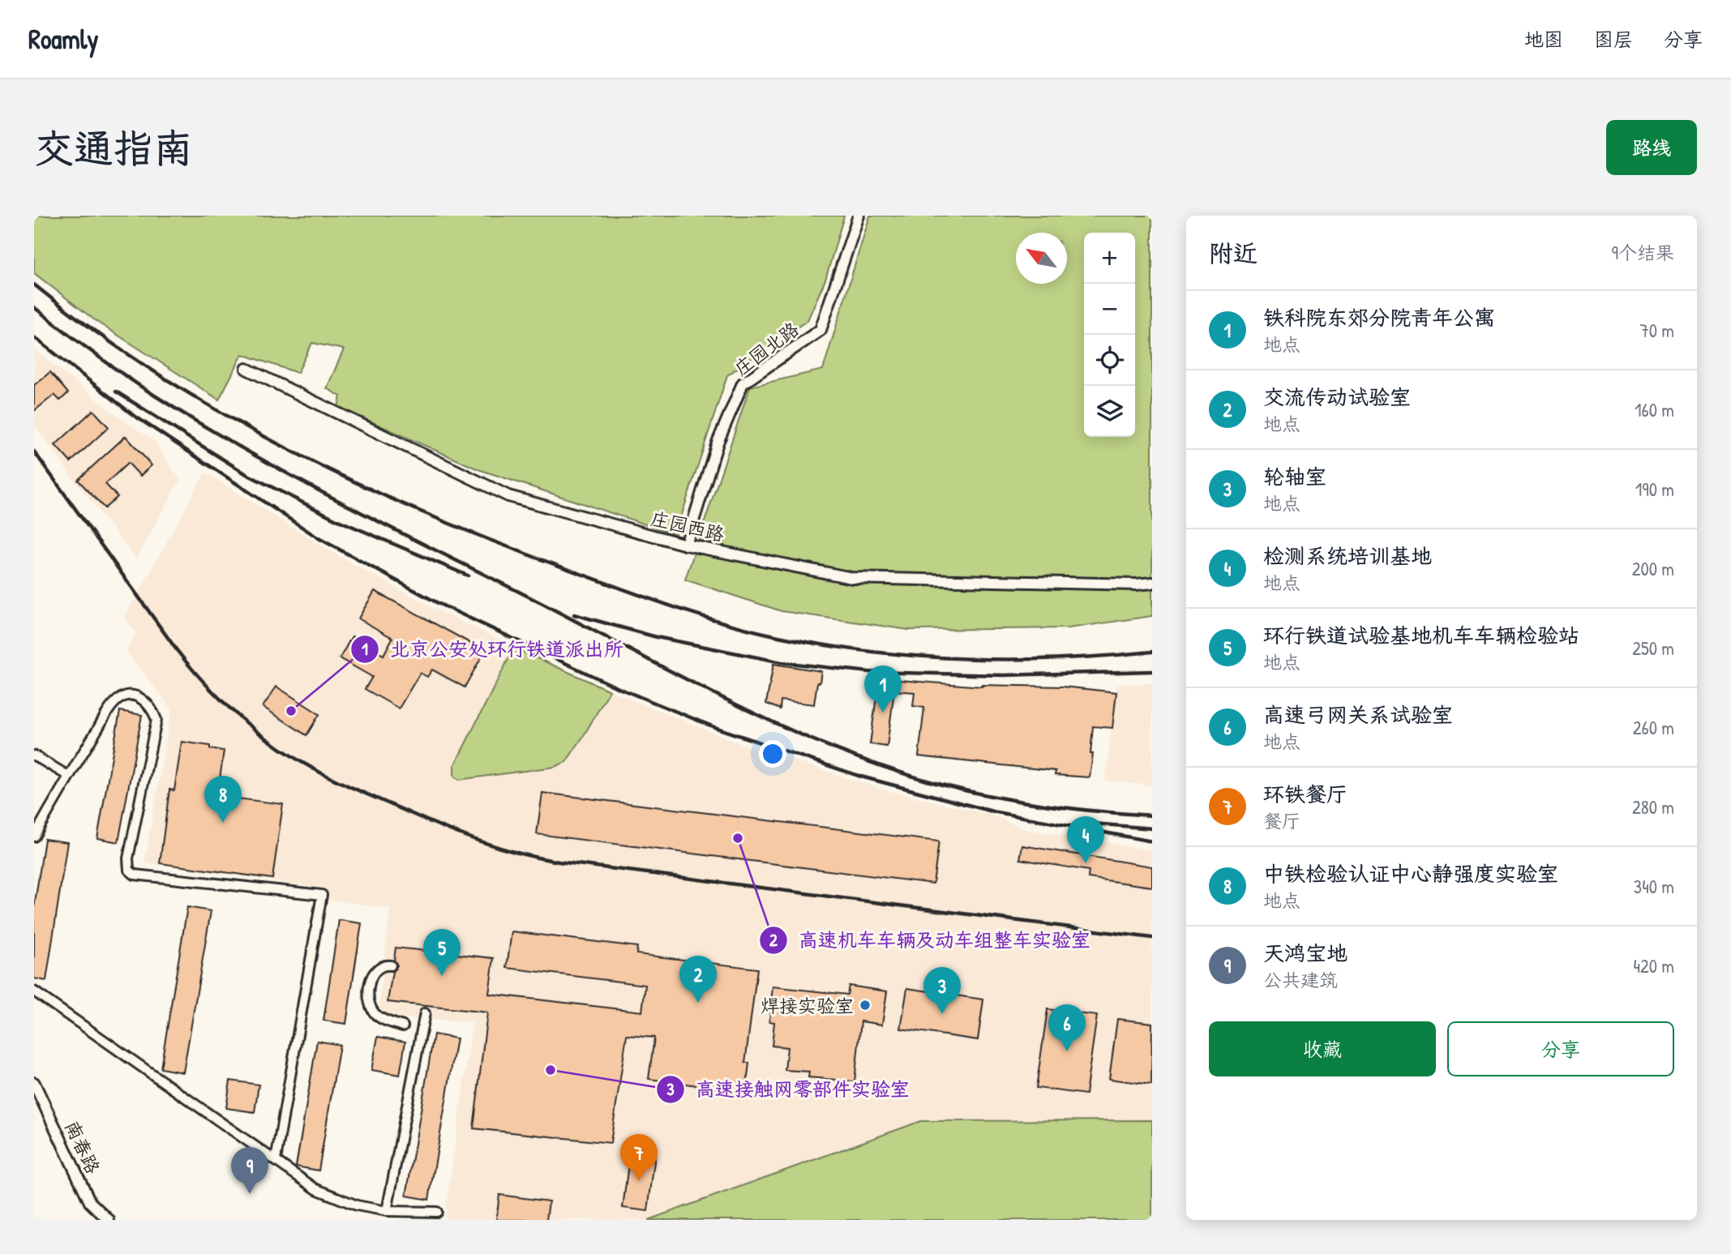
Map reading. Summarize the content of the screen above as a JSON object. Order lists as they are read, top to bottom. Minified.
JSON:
{"streets":{"street":["庄园北路","庄园西路","南春路"]},"crossings":[["庄园北路","庄园西路"]],"places":["北京公安处环行铁道派出所","高速机车车辆及动车组整车实验室","焊接实验室","高速接触网零部件实验室"],"north":"top left","page":{"header":"Roamly","nav":["地图","图层","分享"],"buttons":["路线",["收藏","分享"]],"title":"交通指南","heading":["附近","9个结果"],"map_buttons":["+","−"],"list":[{"mark":"1","name":"铁科院东郊分院青年公寓","note":"地点","value":"70 m"},{"mark":"2","name":"交流传动试验室","note":"地点","value":"160 m"},{"mark":"3","name":"轮轴室","note":"地点","value":"190 m"},{"mark":"4","name":"检测系统培训基地","note":"地点","value":"200 m"},{"mark":"5","name":"环行铁道试验基地机车车辆检验站","note":"地点","value":"250 m"},{"mark":"6","name":"高速弓网关系试验室","note":"地点","value":"260 m"},{"mark":"7","name":"环铁餐厅","note":"餐厅","value":"280 m"},{"mark":"8","name":"中铁检验认证中心静强度实验室","note":"地点","value":"340 m"},{"mark":"9","name":"天鸿宝地","note":"公共建筑","value":"420 m"}],"pins":["1","8","4","5","2","3","6","7","9"]}}
